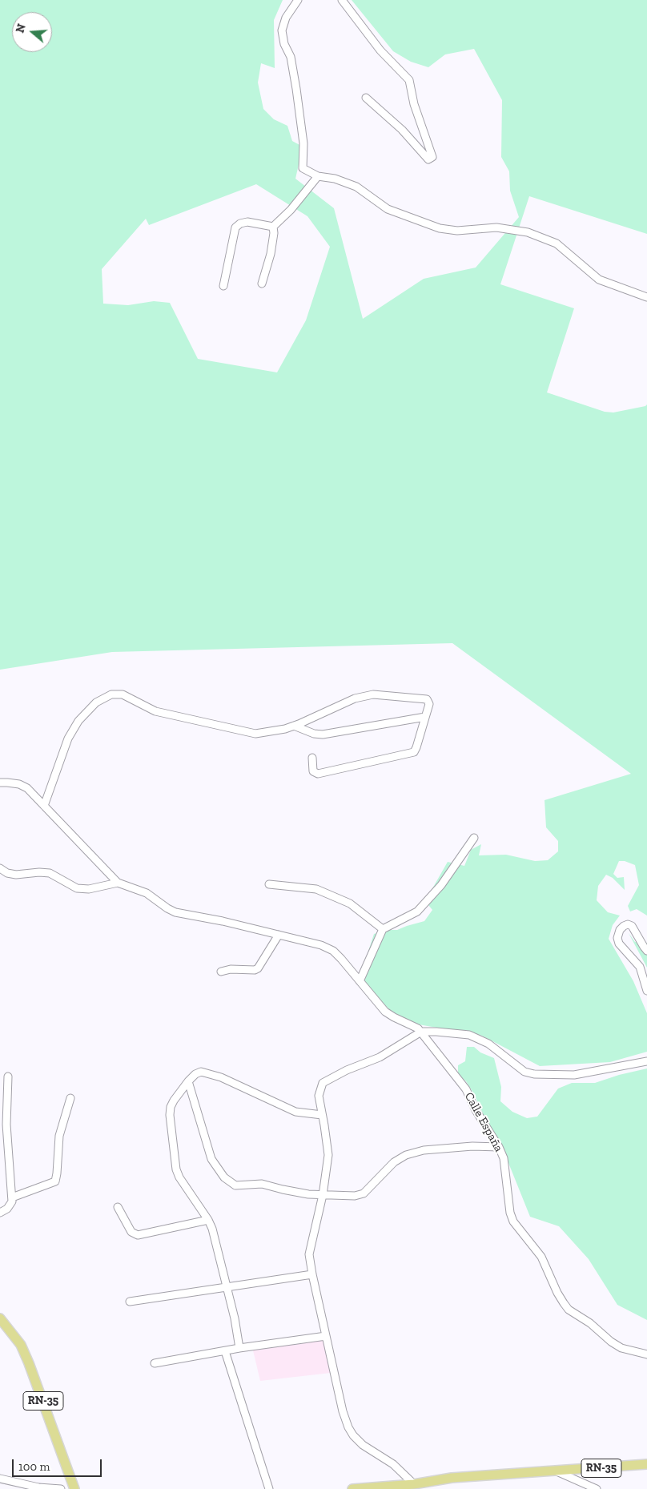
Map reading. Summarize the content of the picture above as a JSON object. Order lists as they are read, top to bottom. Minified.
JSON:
{"streets":{"main road":["RN-35"],"street":["Calle España"]},"scale_bar":"100 m","north":"left"}
